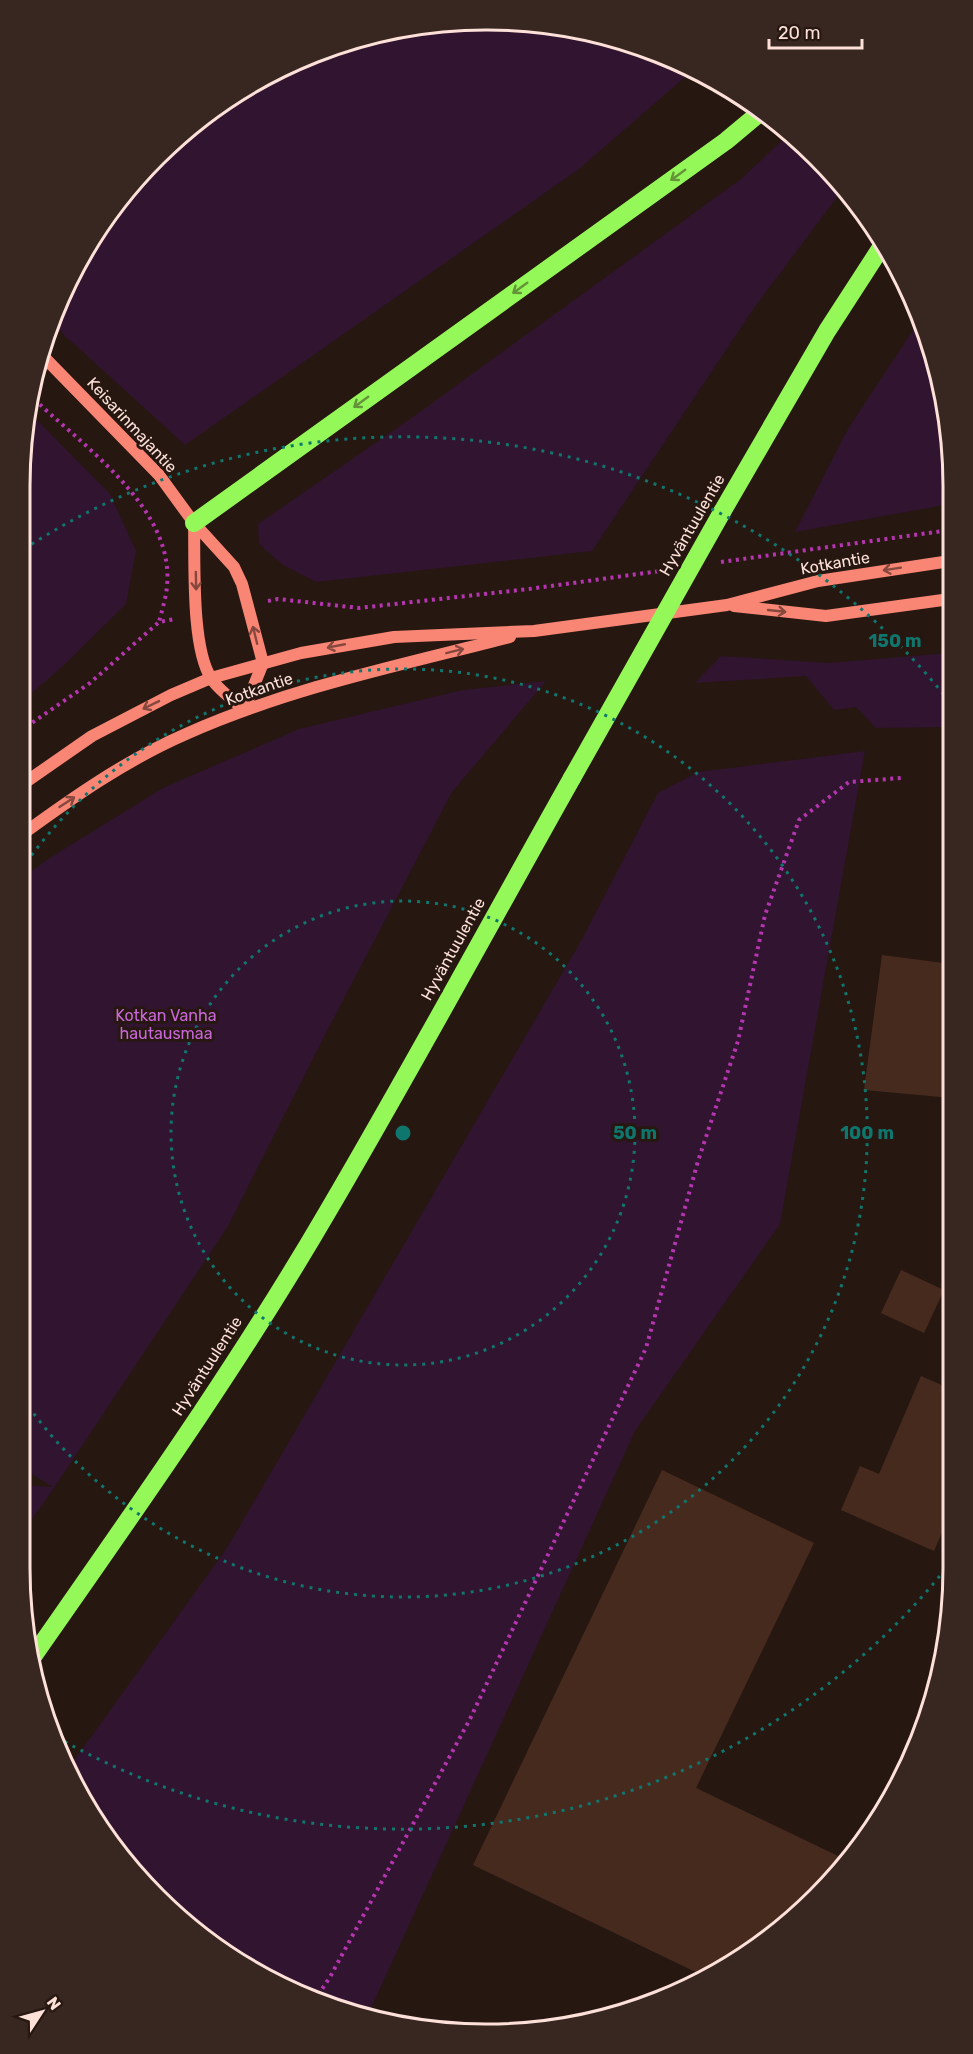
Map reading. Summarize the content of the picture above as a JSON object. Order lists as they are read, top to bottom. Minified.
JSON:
{"streets":{"highway":["Hyväntuulentie"],"street":["Keisarinmajantie","Kotkantie"]},"crossings":[["Keisarinmajantie","Kotkantie"]],"parks":["Kotkan Vanha hautausmaa"],"scale_bar":"20 m","north":"top right","rings":["150 m","50 m","100 m"]}
